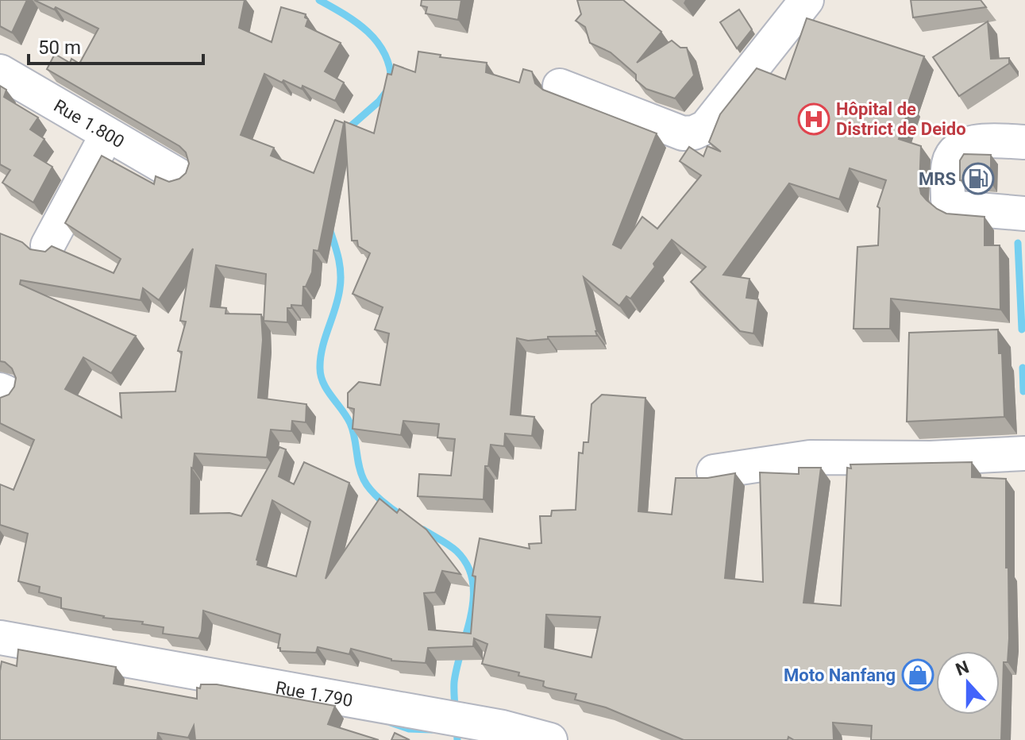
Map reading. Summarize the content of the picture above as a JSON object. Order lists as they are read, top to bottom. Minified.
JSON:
{"streets":{"street":["Rue 1.800","Rue 1.790"]},"places":{"hospital":["Hôpital de District de Deido"],"fuel station":["MRS"],"shop":["Moto Nanfang"]},"scale_bar":"50 m","north":"top"}
